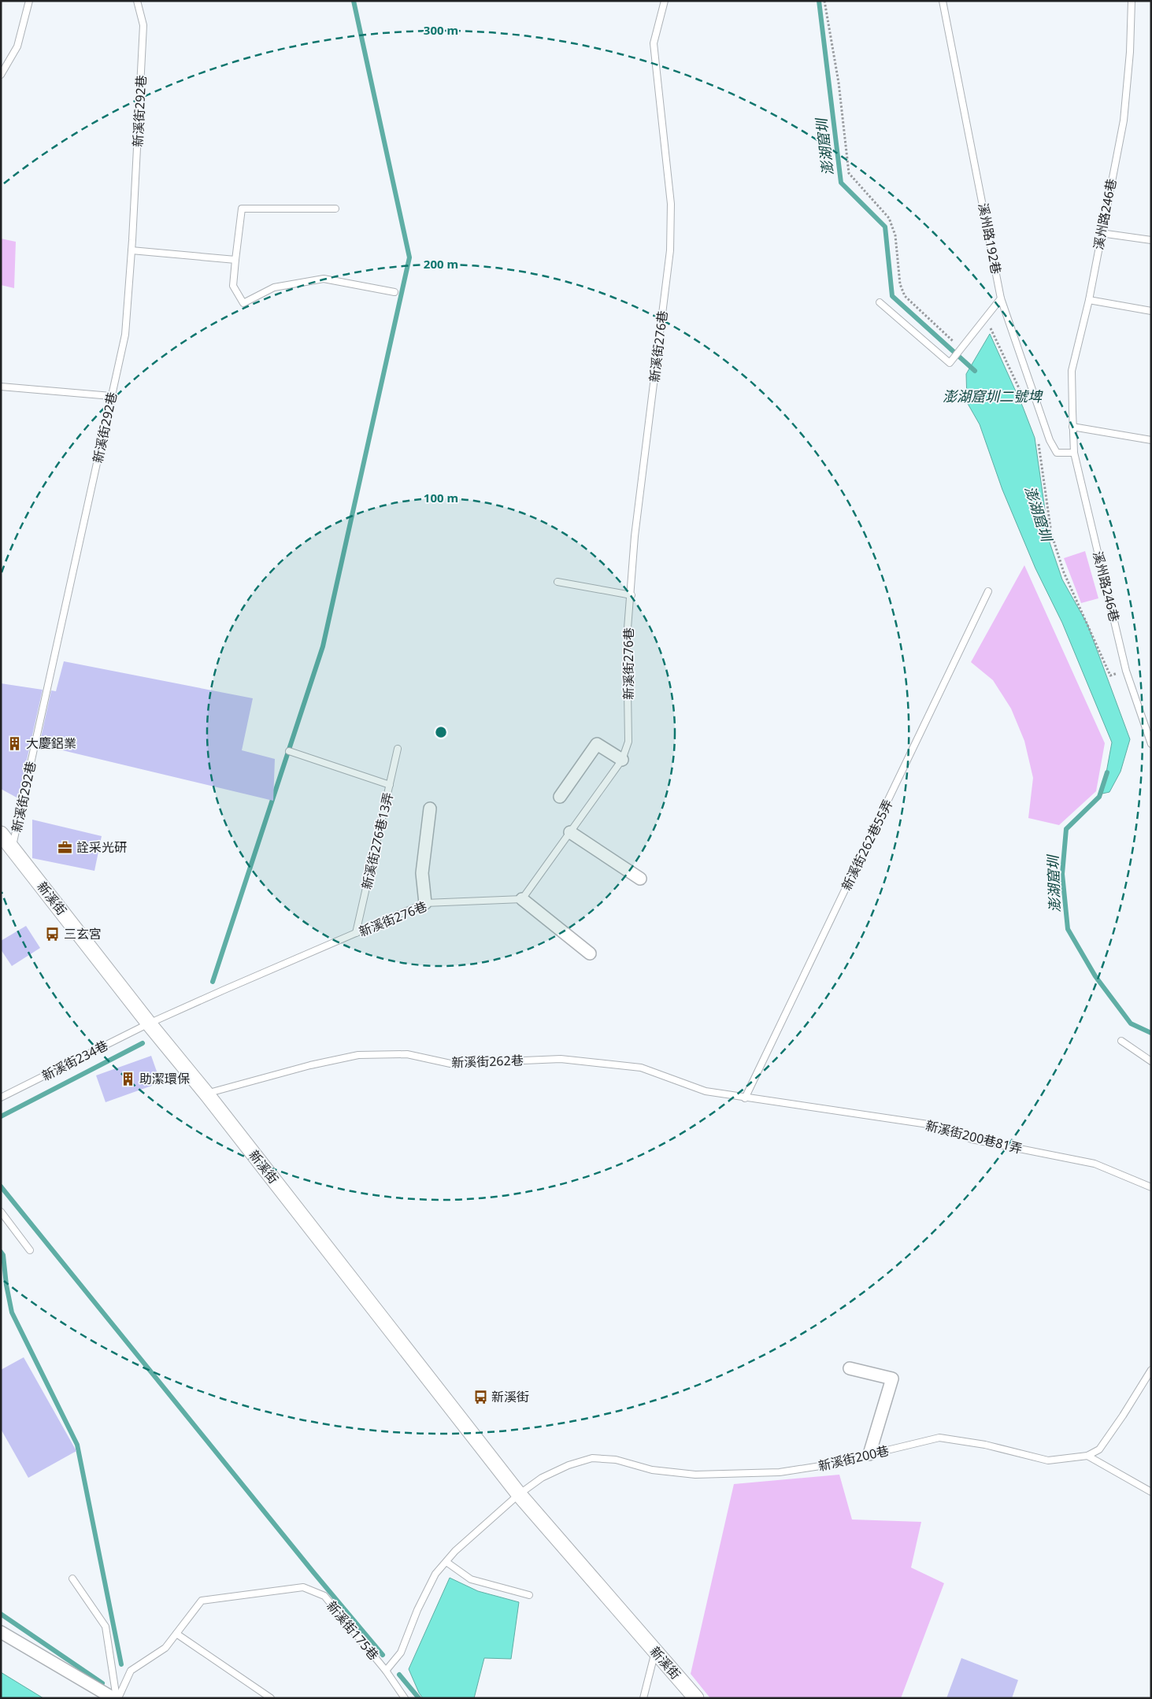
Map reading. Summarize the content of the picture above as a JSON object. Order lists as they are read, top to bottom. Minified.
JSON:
{"streets":{"street":["新溪街"],"lane":["新溪街292巷","溪州路246巷","溪州路192巷","新溪街276巷","新溪街276巷13弄","新溪街262巷55弄","新溪街234巷","新溪街262巷","新溪街200巷81弄","新溪街200巷","新溪街175巷"]},"crossings":[["新溪街292巷","新溪街"],["溪州路246巷","溪州路192巷"],["新溪街276巷","新溪街276巷13弄"],["新溪街276巷","新溪街"],["新溪街276巷","新溪街234巷"],["新溪街262巷55弄","新溪街262巷"],["新溪街262巷55弄","新溪街200巷81弄"],["新溪街","新溪街234巷"],["新溪街","新溪街262巷"],["新溪街","新溪街200巷"],["新溪街","新溪街175巷"],["新溪街262巷","新溪街200巷81弄"],["新溪街200巷","新溪街175巷"]],"water":["澎湖窟圳","澎湖窟圳二號埤"],"places":{"building":["大慶鋁業","助潔環保"],"office":["詮采光研"],"bus stop":["三玄宮","新溪街"]},"rings":["300 m","200 m","100 m"]}
